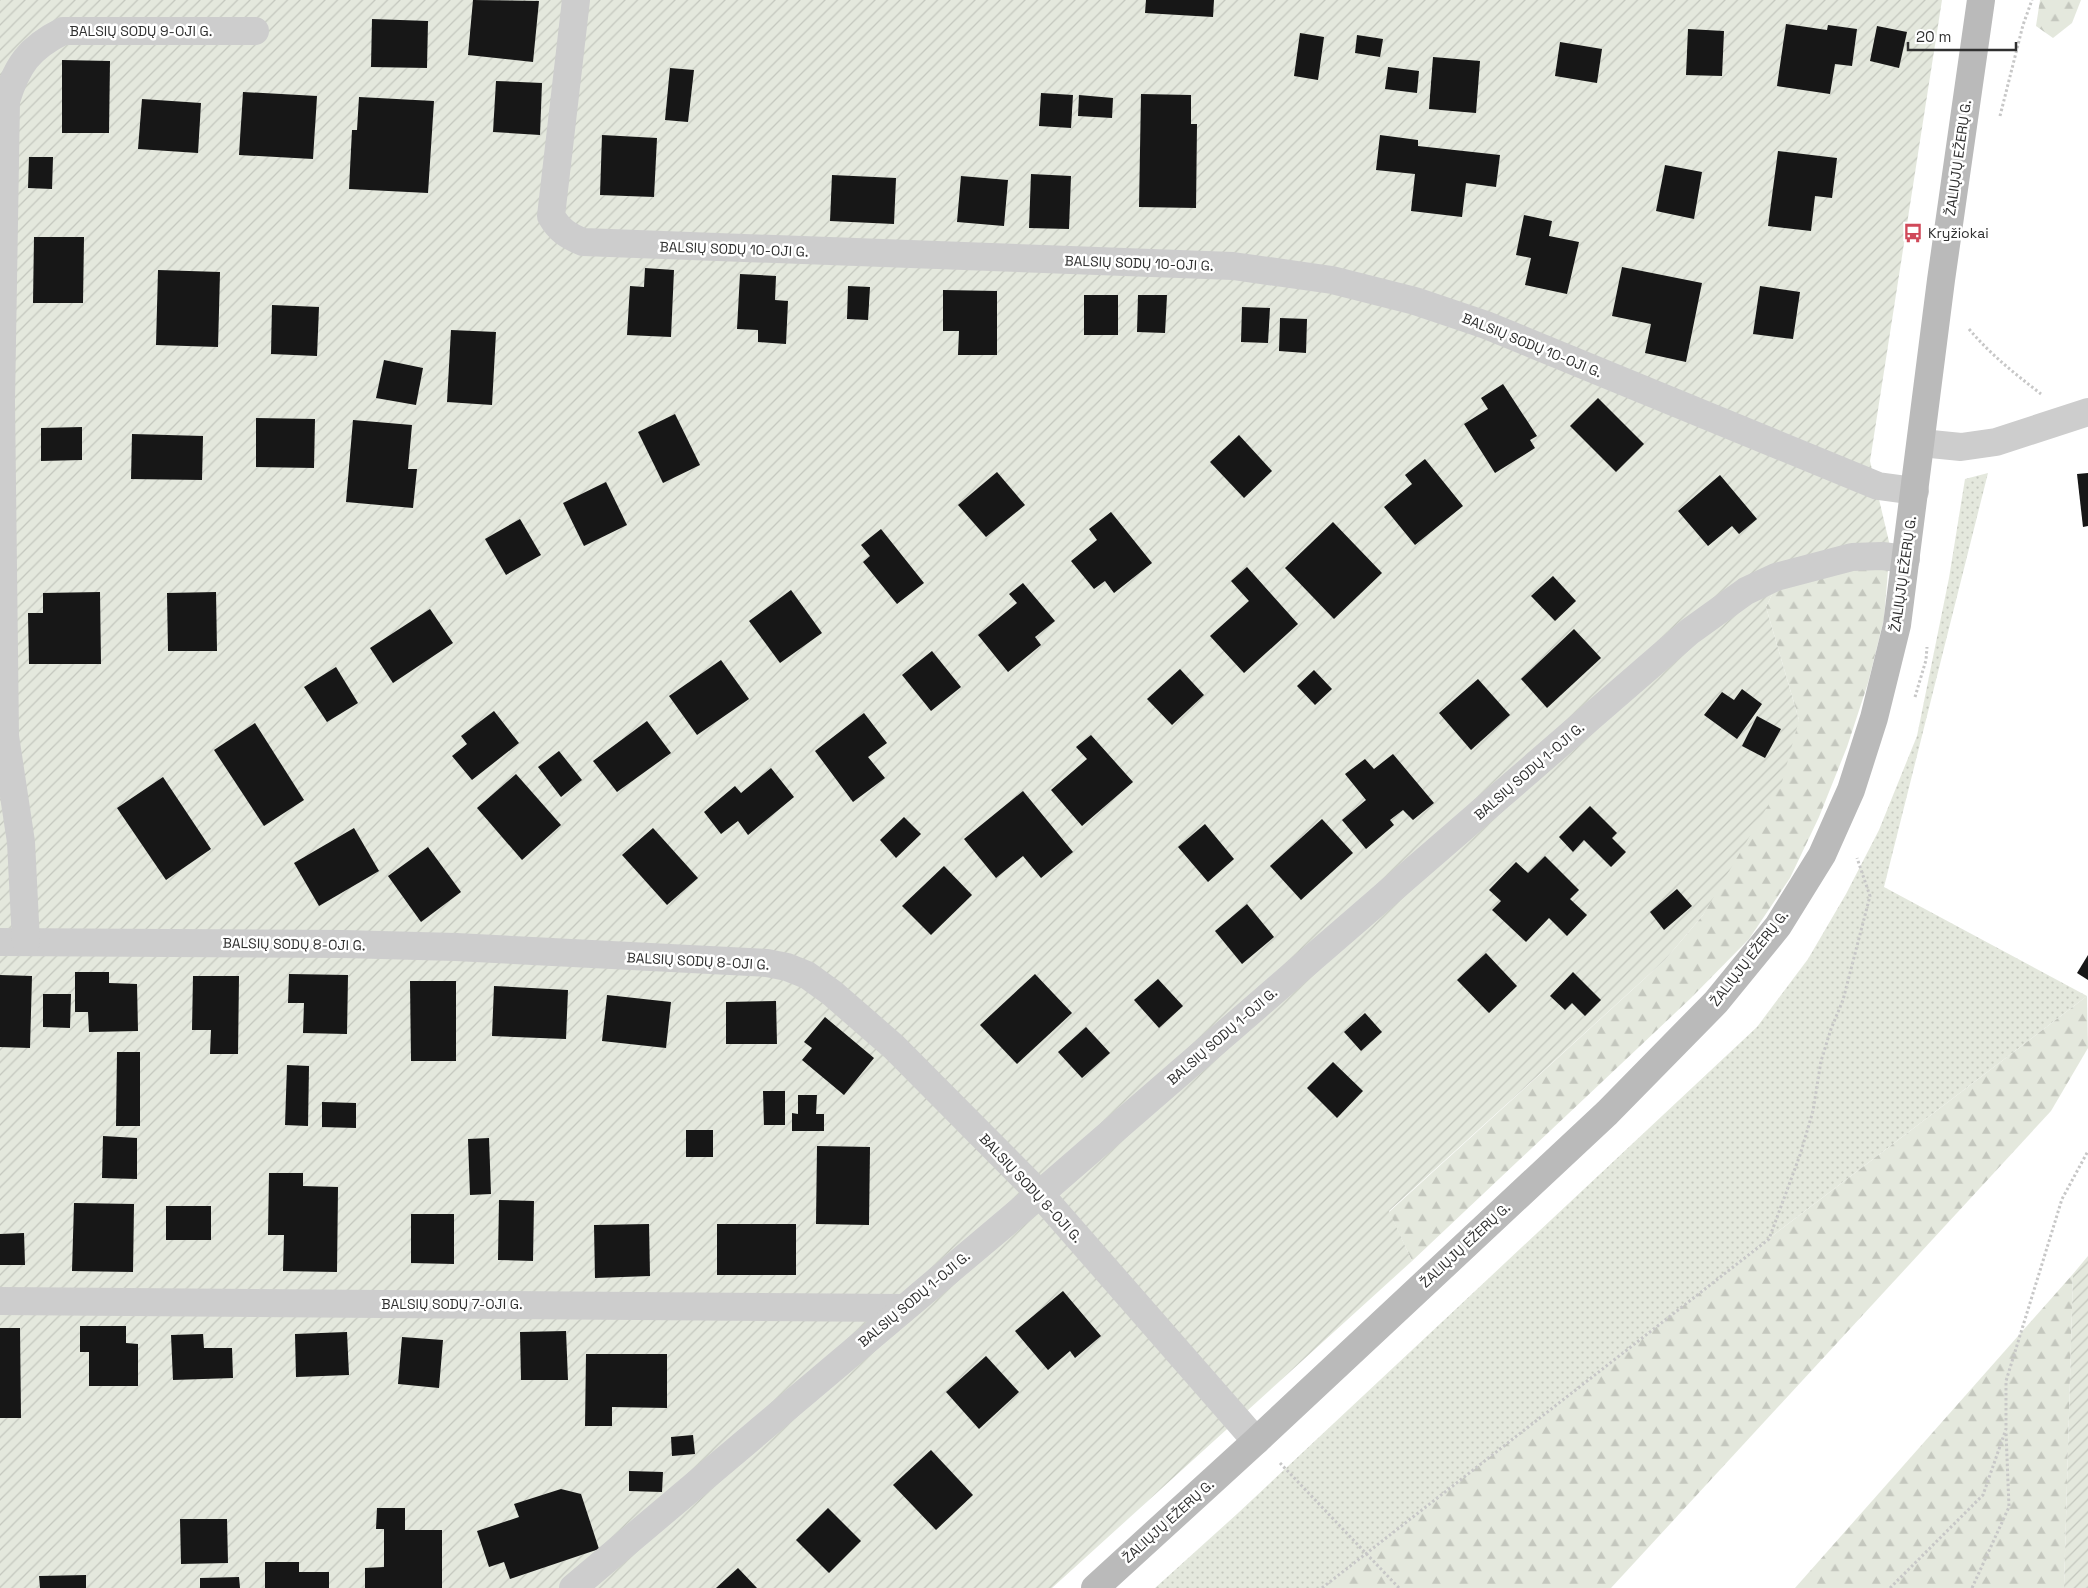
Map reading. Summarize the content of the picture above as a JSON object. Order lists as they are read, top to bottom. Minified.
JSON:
{"streets":{"main road":["ŽALIŲJŲ EŽERŲ G."],"street":["BALSIŲ SODŲ 9-OJI G.","BALSIŲ SODŲ 10-OJI G.","BALSIŲ SODŲ 1-OJI G.","BALSIŲ SODŲ 8-OJI G.","BALSIŲ SODŲ 7-OJI G."]},"crossings":[["BALSIŲ SODŲ 9-OJI G.","BALSIŲ SODŲ 8-OJI G."],["ŽALIŲJŲ EŽERŲ G.","BALSIŲ SODŲ 10-OJI G."],["ŽALIŲJŲ EŽERŲ G.","BALSIŲ SODŲ 1-OJI G."],["ŽALIŲJŲ EŽERŲ G.","BALSIŲ SODŲ 8-OJI G."],["BALSIŲ SODŲ 1-OJI G.","BALSIŲ SODŲ 8-OJI G."],["BALSIŲ SODŲ 1-OJI G.","BALSIŲ SODŲ 7-OJI G."]],"places":{"bus stop":["Kryžiokai"]},"scale_bar":"20 m"}
